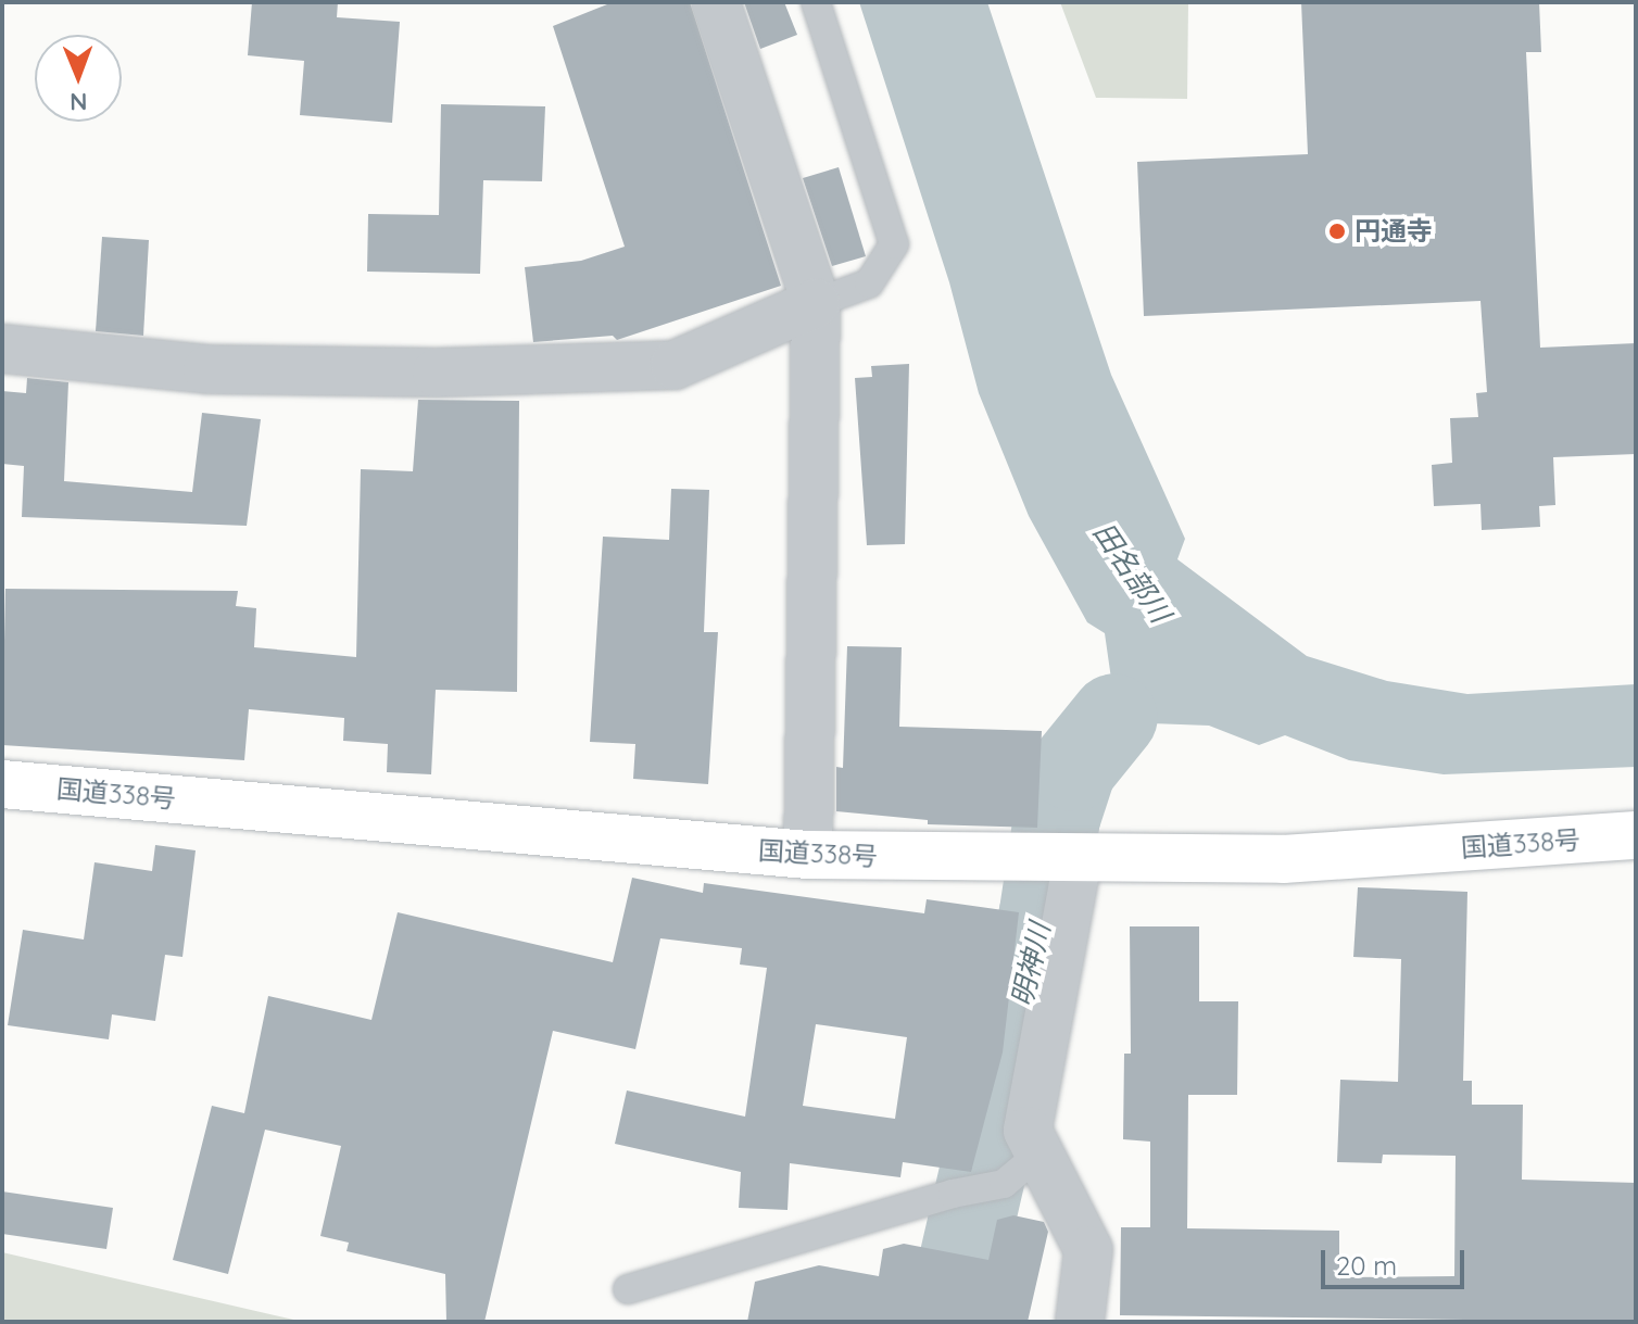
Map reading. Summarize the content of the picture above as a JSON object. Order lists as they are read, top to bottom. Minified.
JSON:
{"streets":{"highway":["国道338号"]},"water":["田名部川","明神川"],"places":["円通寺"],"scale_bar":"20 m","north":"bottom"}
